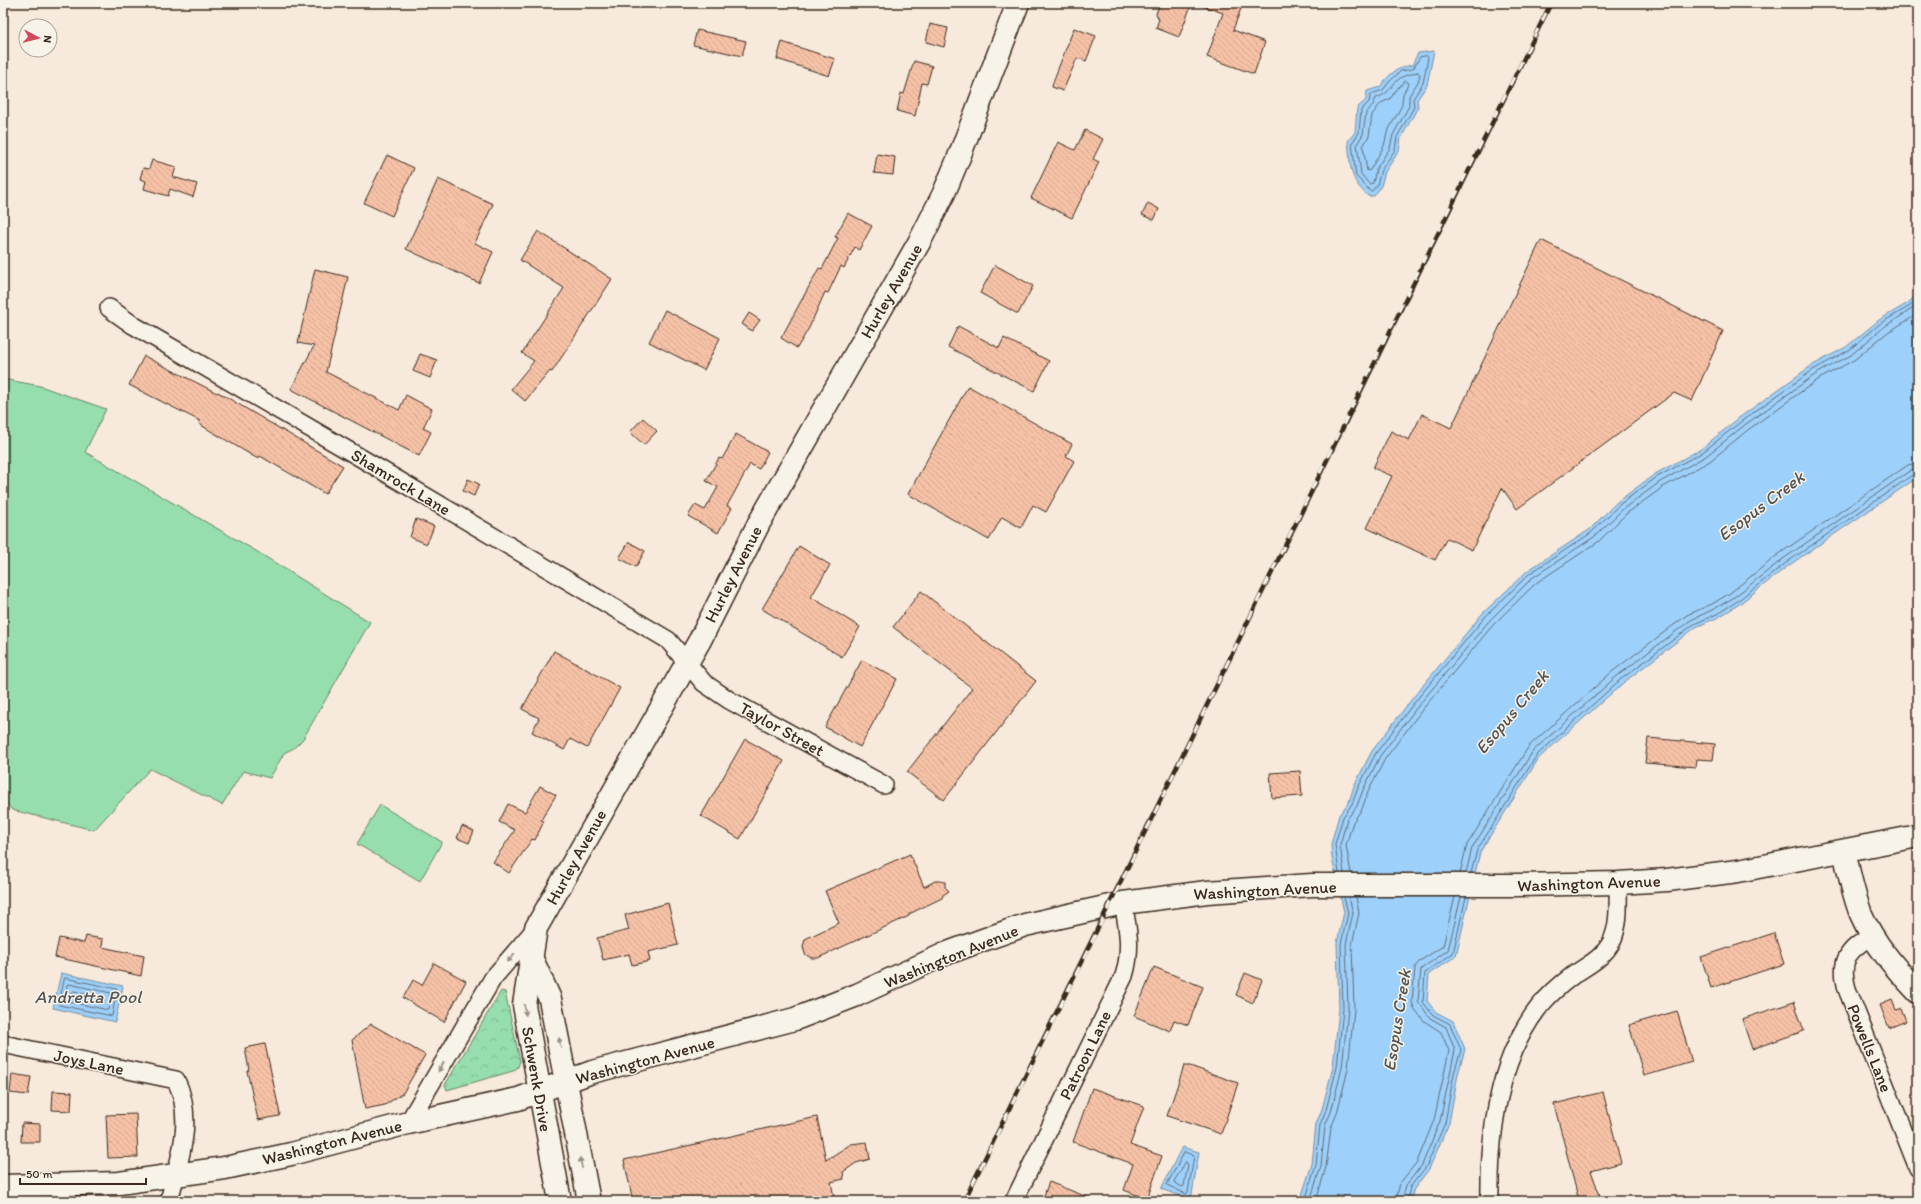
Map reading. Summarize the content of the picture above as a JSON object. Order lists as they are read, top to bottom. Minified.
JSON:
{"streets":{"main road":["Hurley Avenue","Washington Avenue","Schwenk Drive"],"street":["Shamrock Lane","Taylor Street","Powells Lane","Patroon Lane","Joys Lane"]},"crossings":[["Hurley Avenue","Shamrock Lane"],["Hurley Avenue","Taylor Street"],["Hurley Avenue","Washington Avenue"],["Hurley Avenue","Schwenk Drive"],["Shamrock Lane","Taylor Street"],["Washington Avenue","Patroon Lane"],["Washington Avenue","Joys Lane"],["Washington Avenue","Schwenk Drive"]],"water":["Esopus Creek","Andretta Pool"],"scale_bar":"50 m","north":"right"}
